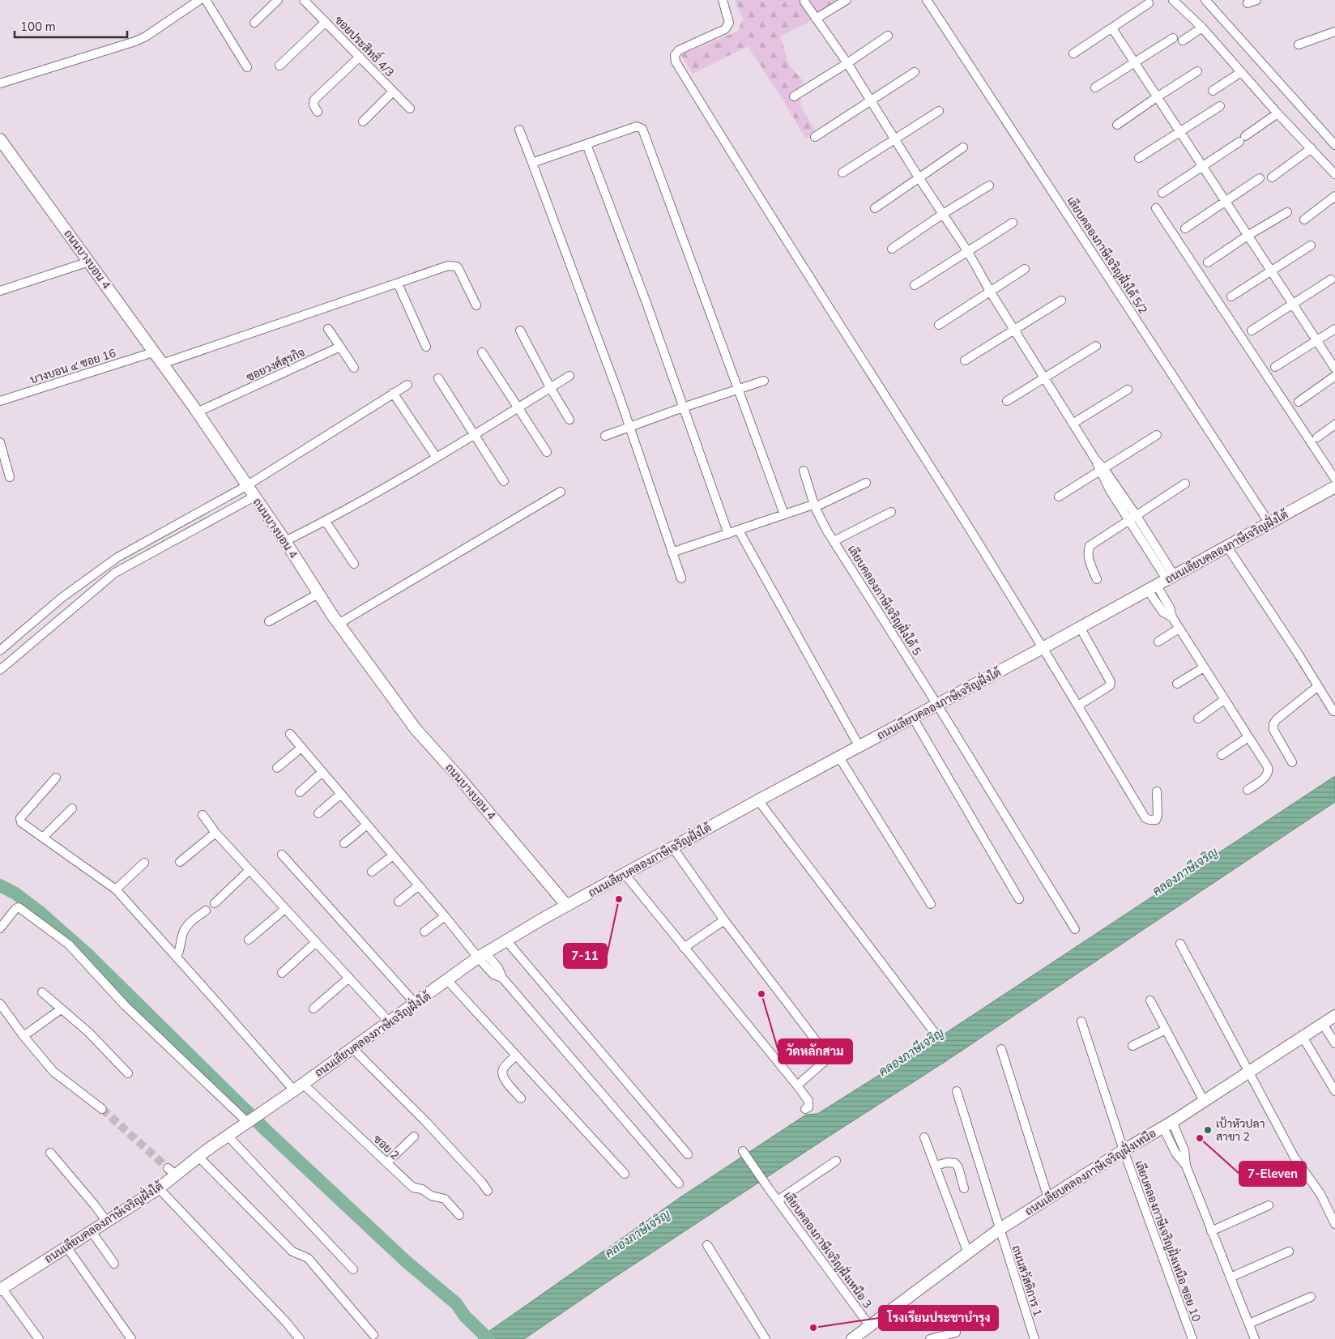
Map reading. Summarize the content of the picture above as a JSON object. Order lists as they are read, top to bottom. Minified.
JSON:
{"streets":{"street":["ซอยประสิทธิ์ 4/3","เลียบคลองภาษีเจริญฝั่งใต้ 5/2","ถนนบางบอน 4","ซอยวงศ์สุรกิจ","บางบอน ๔ ซอย 16","ถนนเลียบคลองภาษีเจริญฝั่งใต้","เลียบคลองภาษีเจริญฝั่งใต้ 5","ซอย 2","ถนนเลียบคลองภาษีเจริญฝั่งเหนือ","เลียบคลองภาษีเจริญฝั่งเหนือ ซอย 10","เลียบคลองภาษีเจริญฝั่งเหนือ 3","ถนนสวัสดิการ 1"]},"crossings":[["เลียบคลองภาษีเจริญฝั่งใต้ 5/2","ถนนเลียบคลองภาษีเจริญฝั่งใต้"],["ถนนบางบอน 4","ซอยวงศ์สุรกิจ"],["ถนนบางบอน 4","บางบอน ๔ ซอย 16"],["ถนนบางบอน 4","ถนนเลียบคลองภาษีเจริญฝั่งใต้"],["ถนนเลียบคลองภาษีเจริญฝั่งใต้","เลียบคลองภาษีเจริญฝั่งใต้ 5"],["ถนนเลียบคลองภาษีเจริญฝั่งใต้","ซอย 2"],["ถนนเลียบคลองภาษีเจริญฝั่งเหนือ","เลียบคลองภาษีเจริญฝั่งเหนือ ซอย 10"],["ถนนเลียบคลองภาษีเจริญฝั่งเหนือ","เลียบคลองภาษีเจริญฝั่งเหนือ 3"],["ถนนเลียบคลองภาษีเจริญฝั่งเหนือ","ถนนสวัสดิการ 1"]],"water":["คลองภาษีเจริญ"],"places":["7-11","วัดหลักสาม","เป้าหัวปลา สาขา 2","7-Eleven","โรงเรียนประชาบำรุง"],"scale_bar":"100 m"}
